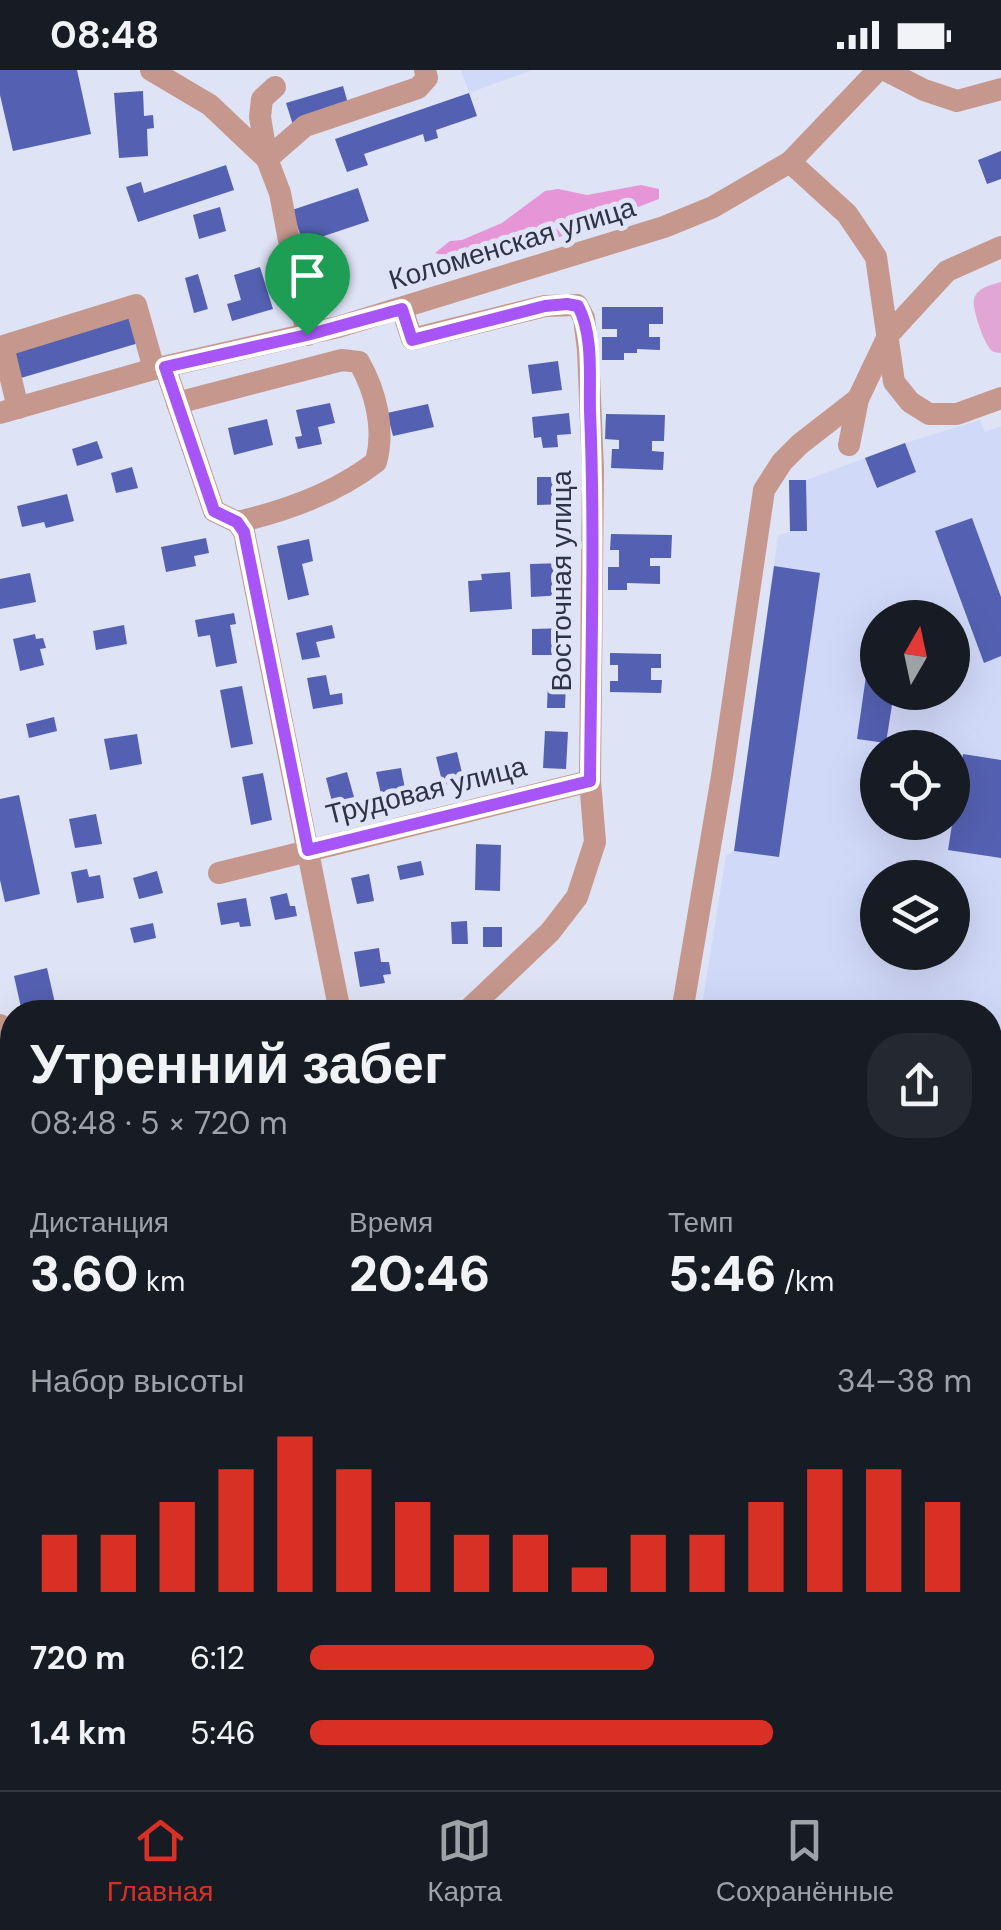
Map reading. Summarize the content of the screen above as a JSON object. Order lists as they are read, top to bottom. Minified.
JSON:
{"streets":{"street":["Коломенская улица","Восточная улица","Трудовая улица"]},"crossings":[["Коломенская улица","Восточная улица"],["Восточная улица","Трудовая улица"]],"north":"top","page":{"status":"08:48","heading":["Утренний забег","08:48 · 5 × 720 m"],"stats":[["Дистанция","3.60 km"],["Время","20:46"],["Темп","5:46 /km"]],"chart":["Набор высоты","34–38 m"],"list":[{"name":"720 m","note":"6:12"},{"name":"1.4 km","note":"5:46"}],"tabs":["Главная","Карта","Сохранённые"]}}
